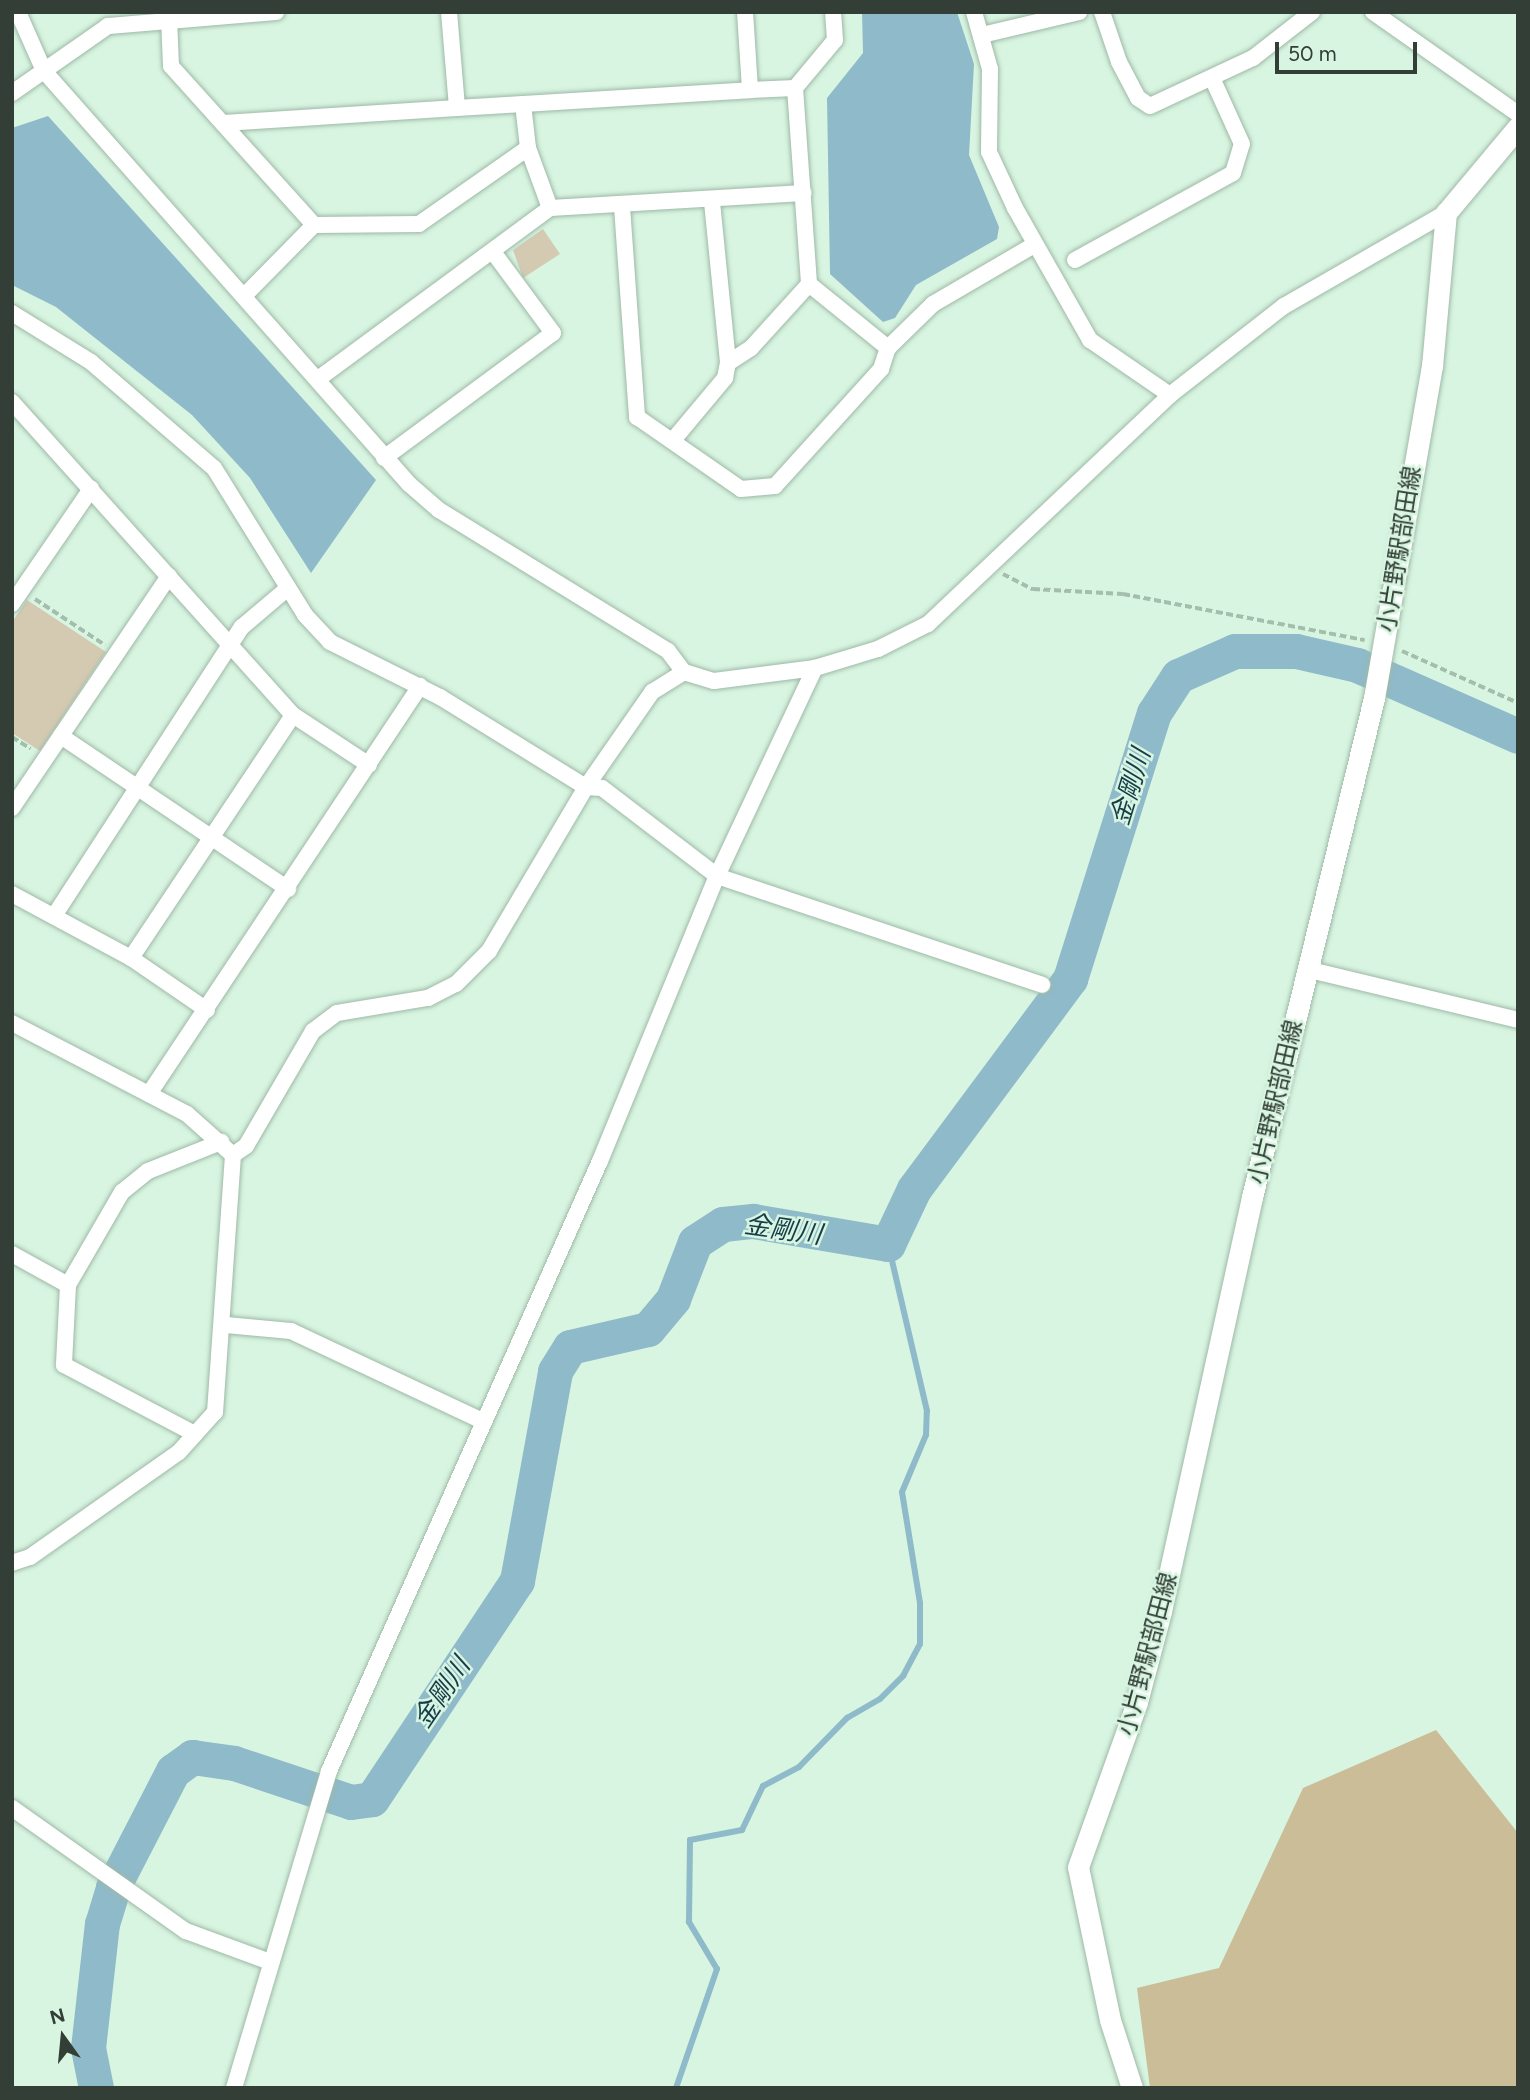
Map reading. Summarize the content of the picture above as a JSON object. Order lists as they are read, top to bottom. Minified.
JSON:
{"streets":{"main road":["小片野駅部田線"]},"water":["金剛川"],"scale_bar":"50 m","north":"top"}
